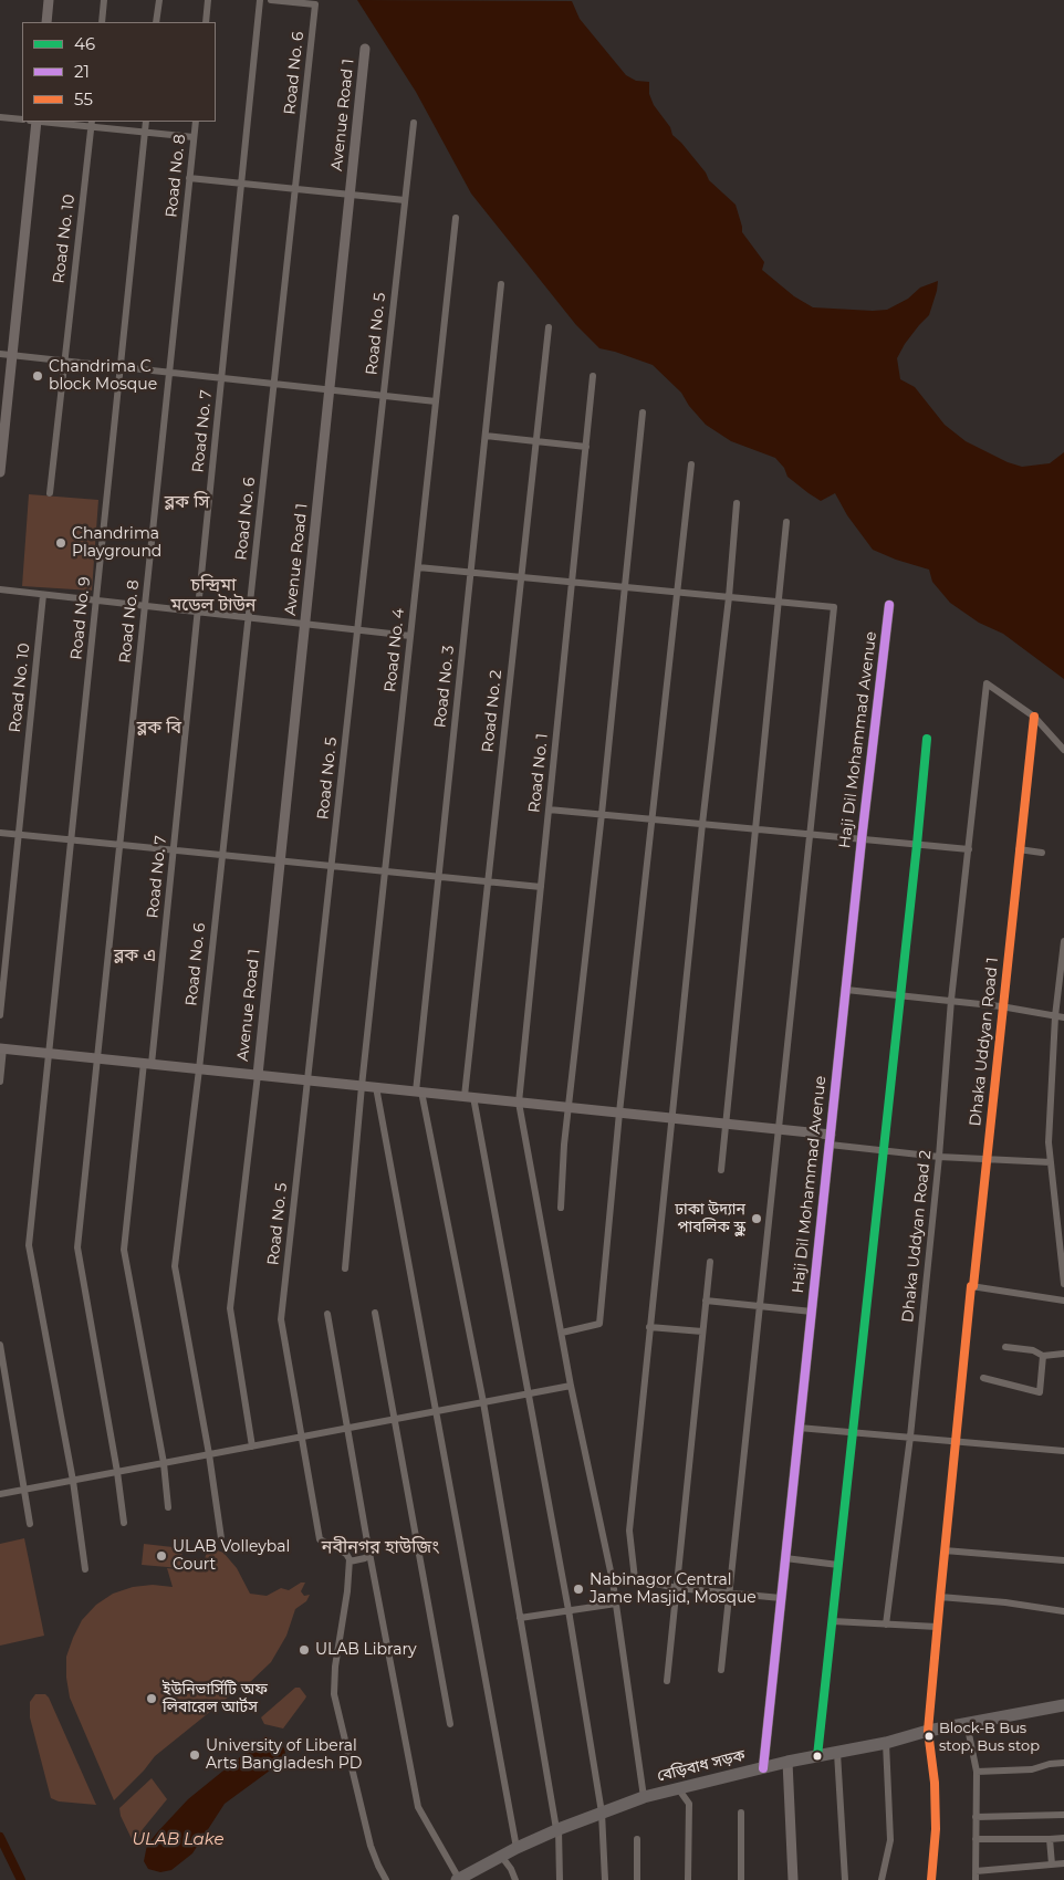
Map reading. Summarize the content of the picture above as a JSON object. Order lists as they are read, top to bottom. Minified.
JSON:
{"streets":{"highway":["বেড়িবাধ সড়ক"],"street":["Road No. 6","Avenue Road 1","Road No. 8","Road No. 10","Road No. 5","Road No. 7","Road No. 9","Road No. 4","Road No. 3","Road No. 2","Haji Dil Mohammad Avenue","Road No. 1","Dhaka Uddyan Road 1","Dhaka Uddyan Road 2"]},"crossings":[["Road No. 3","বেড়িবাধ সড়ক"],["Road No. 2","বেড়িবাধ সড়ক"],["Haji Dil Mohammad Avenue","বেড়িবাধ সড়ক"],["Road No. 1","বেড়িবাধ সড়ক"],["Dhaka Uddyan Road 1","Dhaka Uddyan Road 2"],["Dhaka Uddyan Road 1","বেড়িবাধ সড়ক"]],"districts":["ব্লক সি","চন্দ্রিমা মডেল টাউন","ব্লক বি","ব্লক এ","নবীনগর হাউজিং"],"water":["ULAB Lake"],"places":["Chandrima C block Mosque","Chandrima Playground","ঢাকা উদ্যান পাবলিক স্কুল","ULAB Volleybal Court","Nabinagor Central Jame Masjid, Mosque","ULAB Library","ইউনিভার্সিটি অফ লিবারেল আর্টস","Block-B Bus stop, Bus stop","University of Liberal Arts Bangladesh PD"],"lines":["transit line 21","transit line 55","transit line 46"],"legend":["46","21","55"]}
